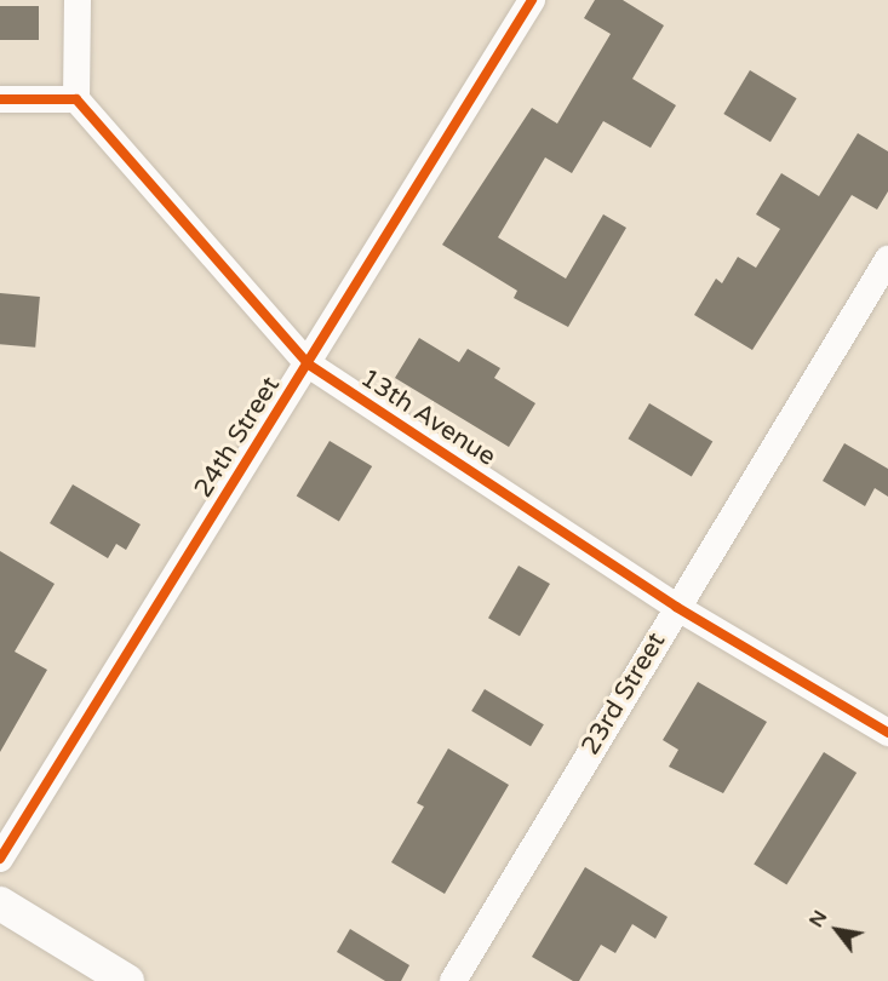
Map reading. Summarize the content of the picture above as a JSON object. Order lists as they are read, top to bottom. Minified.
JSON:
{"streets":{"street":["13th Avenue","24th Street","23rd Street"]},"crossings":[["13th Avenue","24th Street"],["13th Avenue","23rd Street"]],"north":"top left"}
